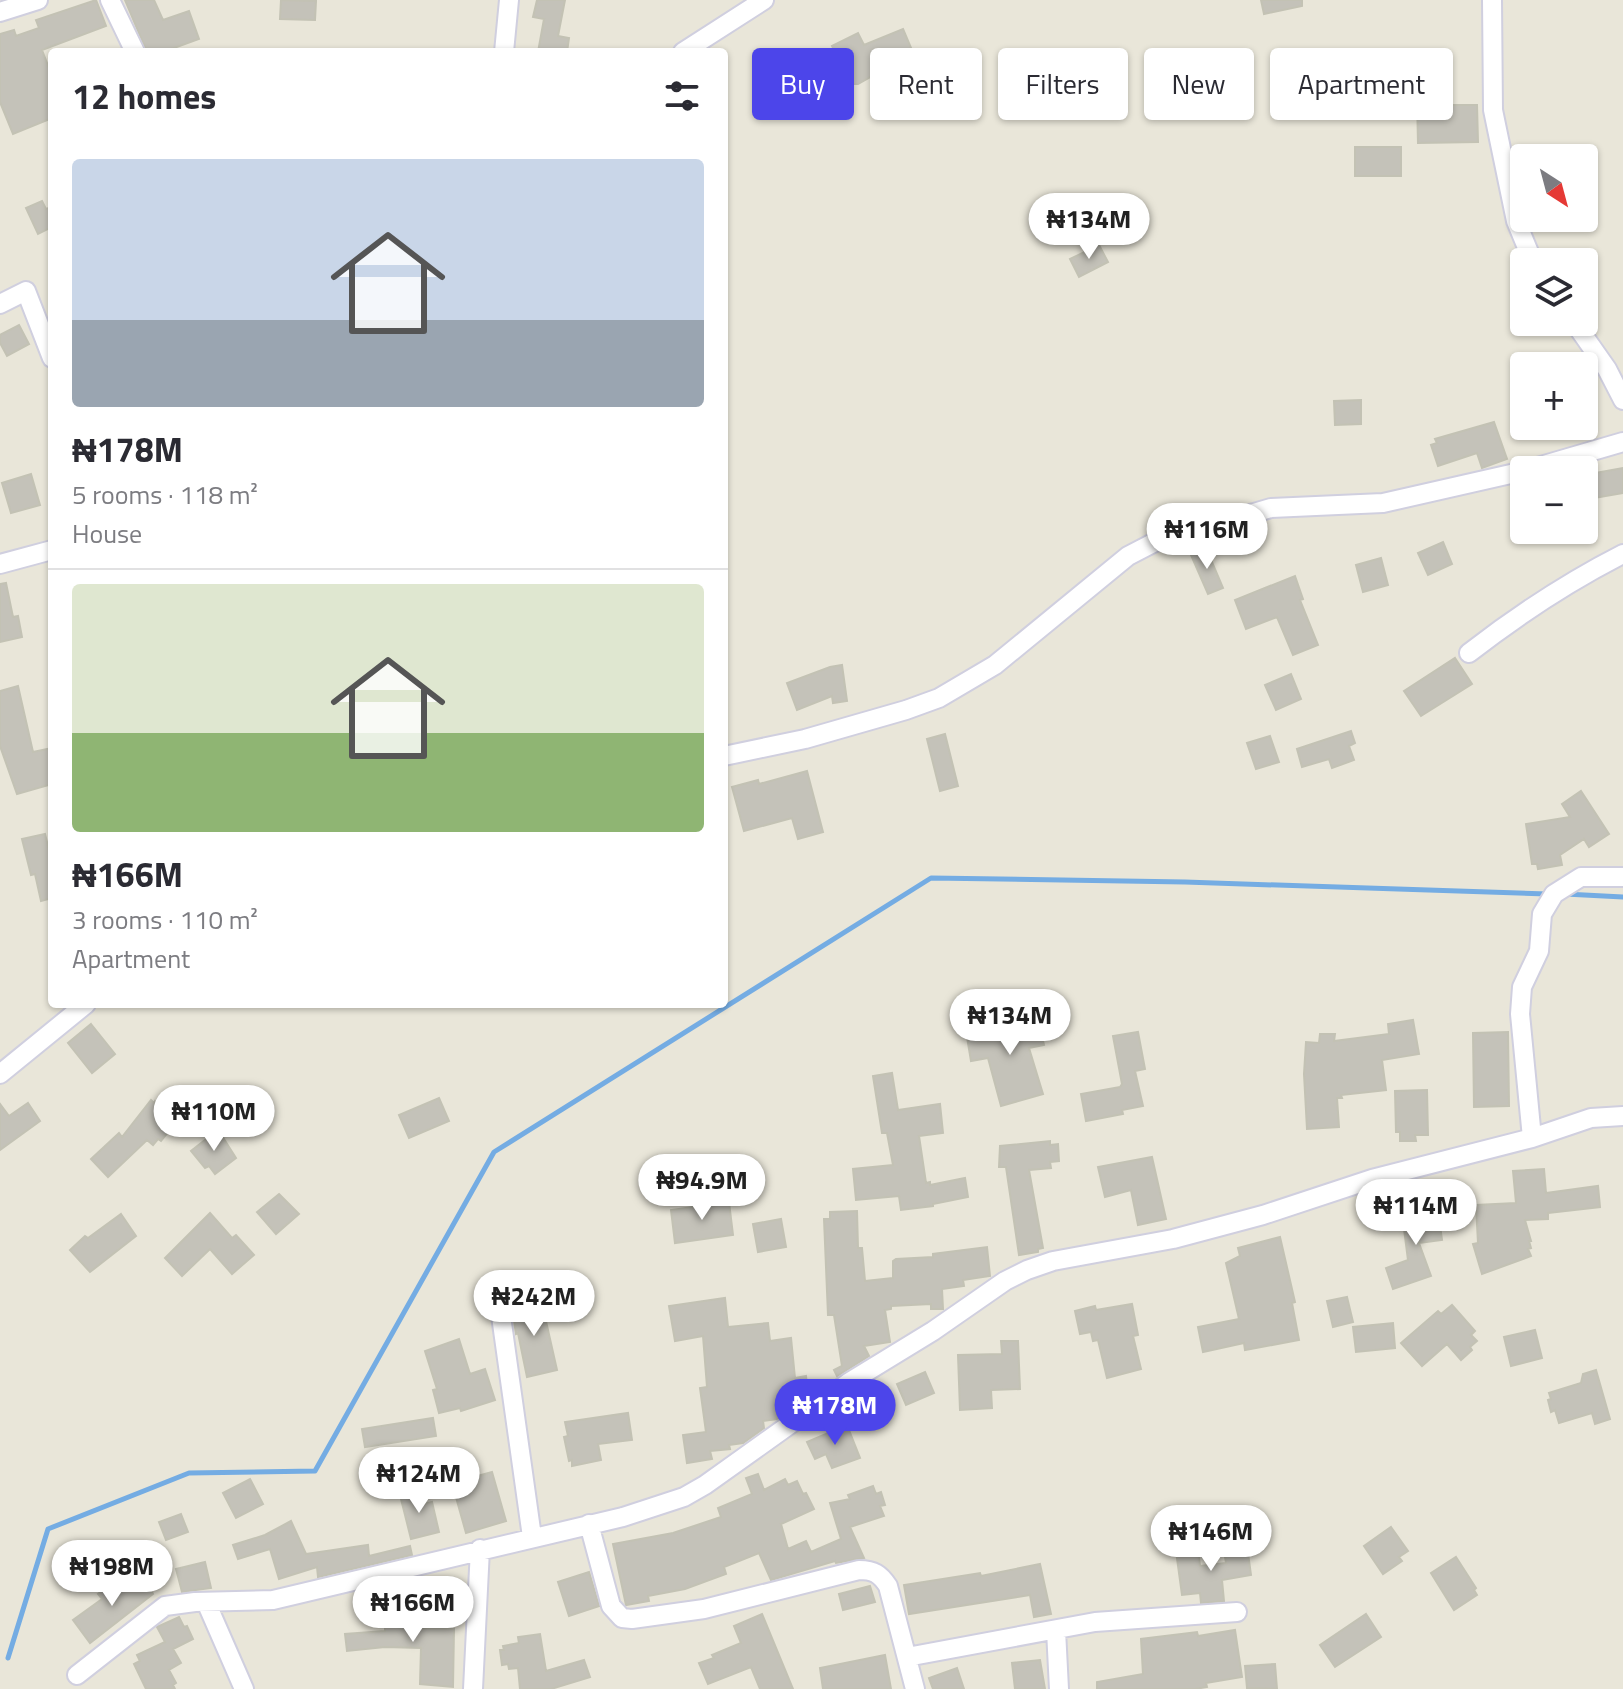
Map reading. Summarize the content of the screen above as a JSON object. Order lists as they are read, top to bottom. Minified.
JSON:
{"north":"bottom right","page":{"chip":["Buy","Rent","Filters","New","Apartment"],"heading":"12 homes","map_buttons":["+","−"],"list":[{"name":"₦178M","note":"5 rooms · 118 m² · House"},{"name":"₦166M","note":"3 rooms · 110 m² · Apartment"}],"price":["₦134M","₦116M","₦134M","₦110M","₦94.9M","₦114M","₦242M","₦178M","₦124M","₦146M","₦198M","₦166M"]}}
